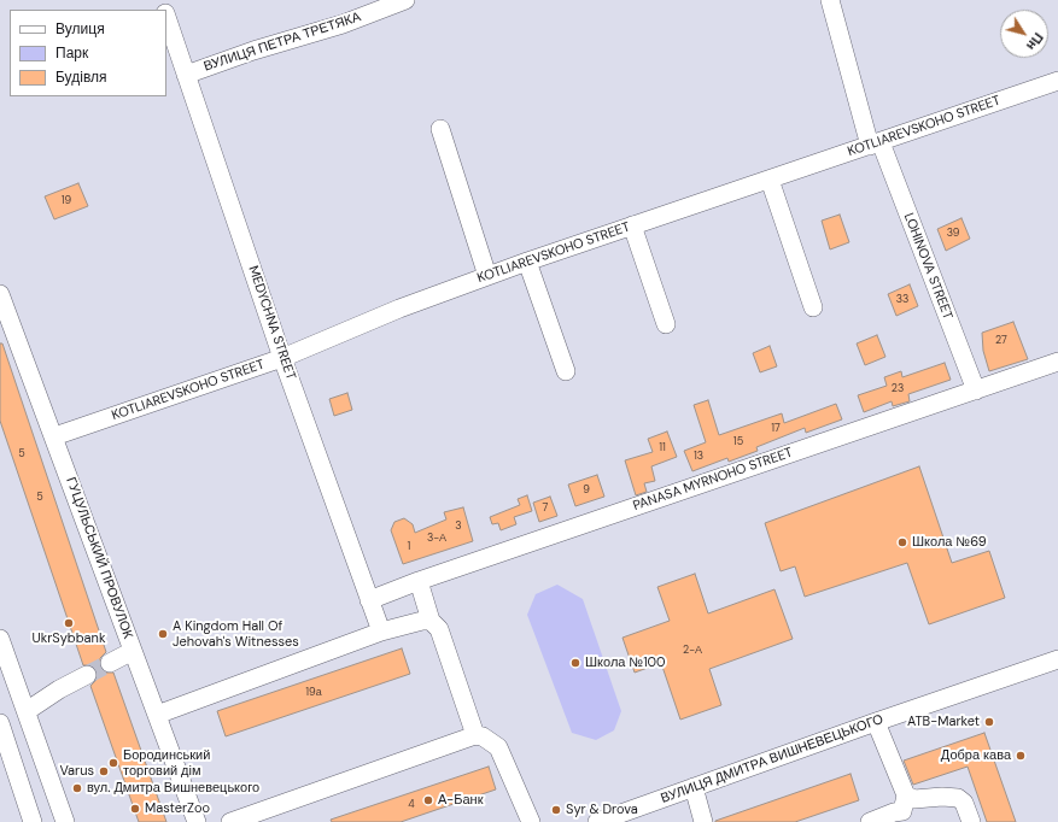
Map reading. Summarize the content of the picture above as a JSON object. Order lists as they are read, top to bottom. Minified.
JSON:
{"streets":{"street":["ВУЛИЦЯ ПЕТРА ТРЕТЯКА","KOTLIAREVSKOHO STREET","LOHINOVA STREET","MEDYCHNA STREET","PANASA MYRNOHO STREET","ГУЦУЛЬСЬКИЙ ПРОВУЛОК","ВУЛИЦЯ ДМИТРА ВИШНЕВЕЦЬКОГО"]},"crossings":[["ВУЛИЦЯ ПЕТРА ТРЕТЯКА","MEDYCHNA STREET"],["KOTLIAREVSKOHO STREET","LOHINOVA STREET"],["KOTLIAREVSKOHO STREET","MEDYCHNA STREET"],["KOTLIAREVSKOHO STREET","ГУЦУЛЬСЬКИЙ ПРОВУЛОК"],["LOHINOVA STREET","PANASA MYRNOHO STREET"],["MEDYCHNA STREET","PANASA MYRNOHO STREET"]],"places":["Школа №69","UkrSybbank","A Kingdom Hall Of Jehovah's Witnesses","Школа №100","ATB-Market","Добра кава","Бородинський торговий дім","Varus","вул. Дмитра Вишневецького","А-Банк","MasterZoo","Syr & Drova"],"house_numbers":["19","39","33","27","23","17","15","11","5","13","9","5","7","3","3-А","1","2-А","19а","4"],"legend":["Вулиця","Парк","Будівля"],"north":"bottom right"}
